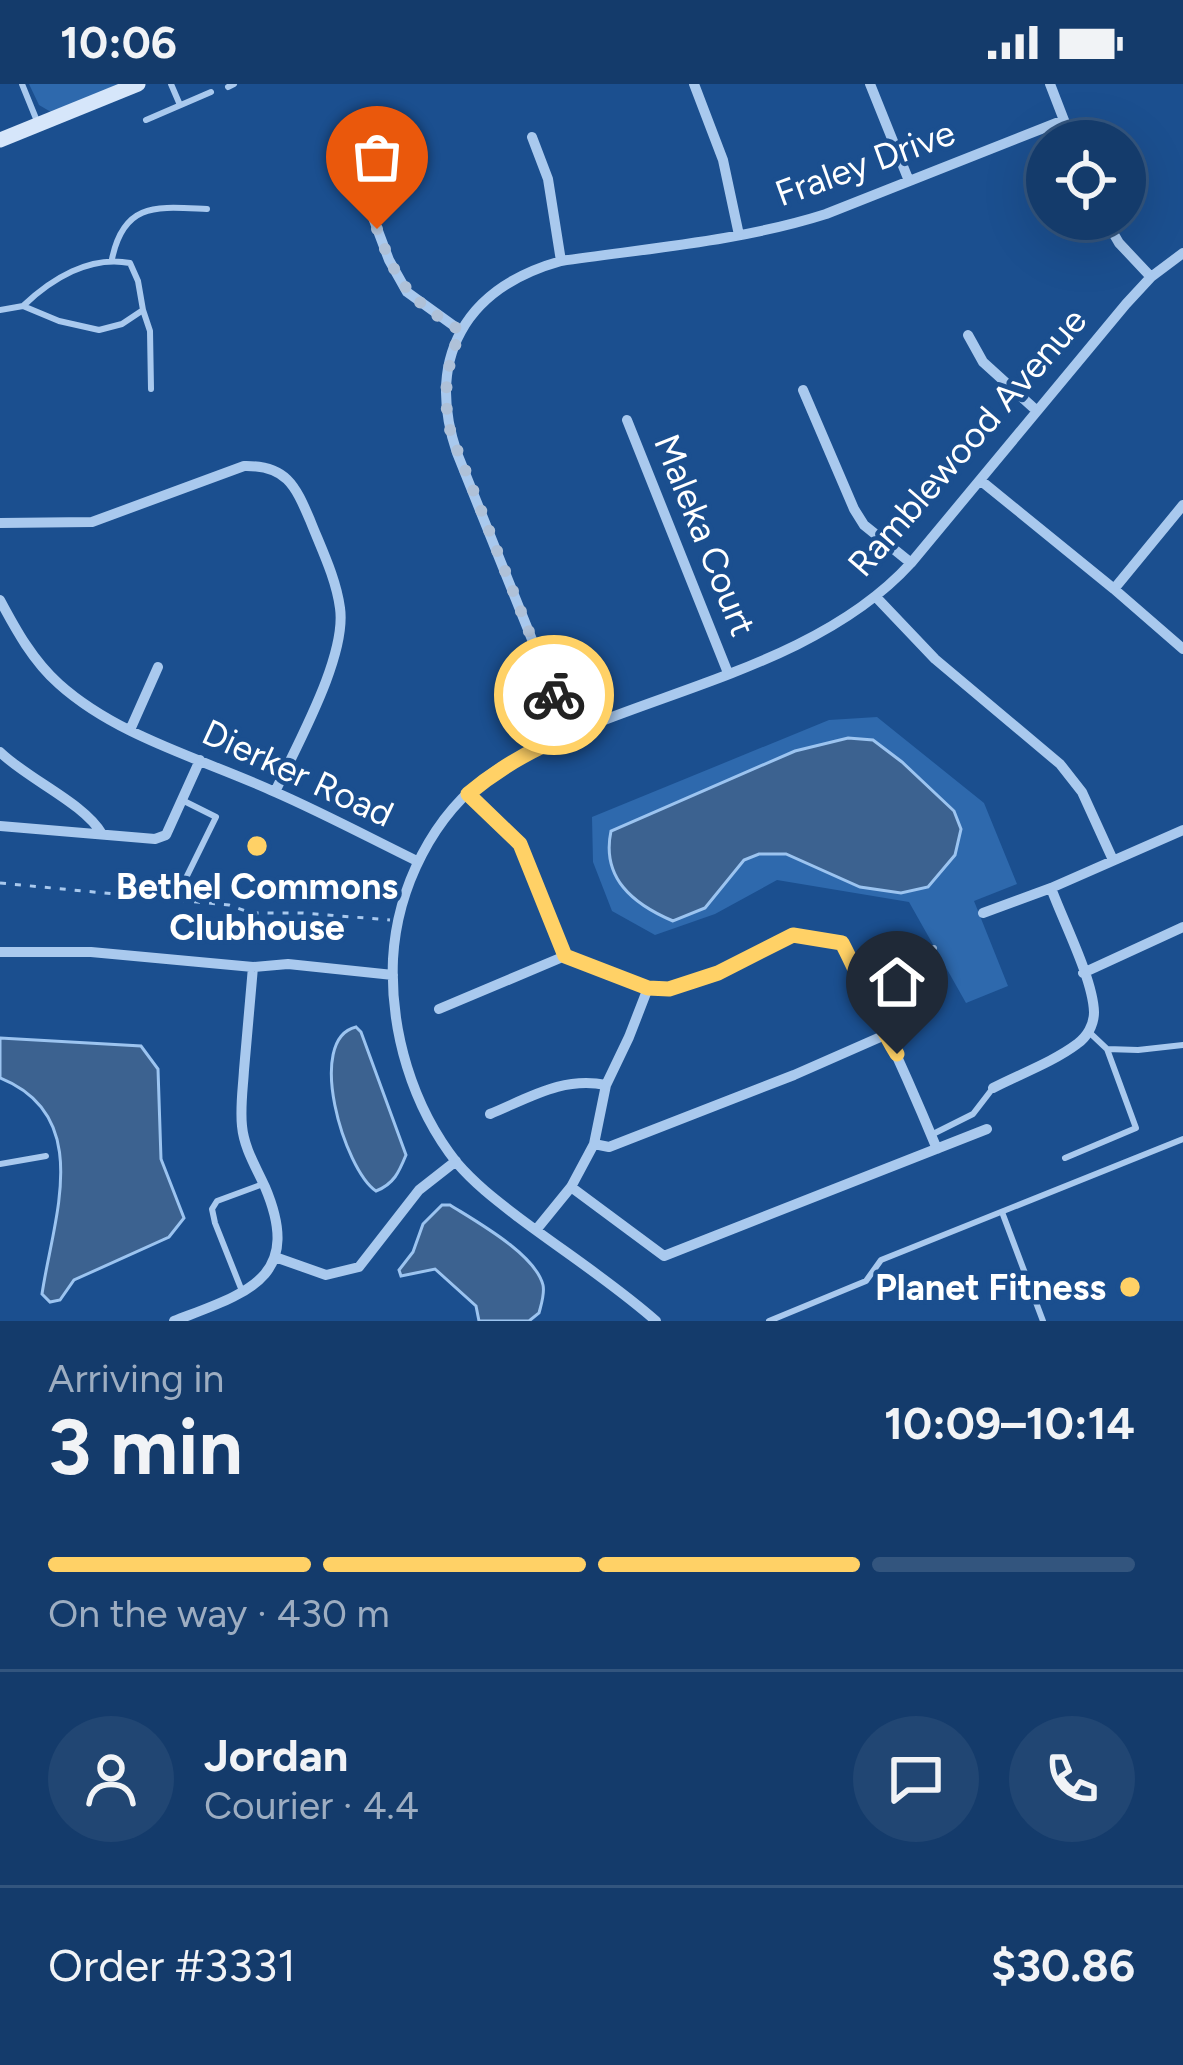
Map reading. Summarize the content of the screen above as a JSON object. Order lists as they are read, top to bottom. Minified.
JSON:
{"streets":{"street":["Fraley Drive","Ramblewood Avenue","Maleka Court","Dierker Road"]},"crossings":[["Ramblewood Avenue","Maleka Court"],["Ramblewood Avenue","Dierker Road"]],"places":["Bethel Commons Clubhouse","Planet Fitness"],"page":{"status":"10:06","heading":["3 min","Arriving in","10:09–10:14"],"panel":["Jordan","Courier · 4.4","Order #3331","$30.86"],"bar":"On the way · 430 m"}}
